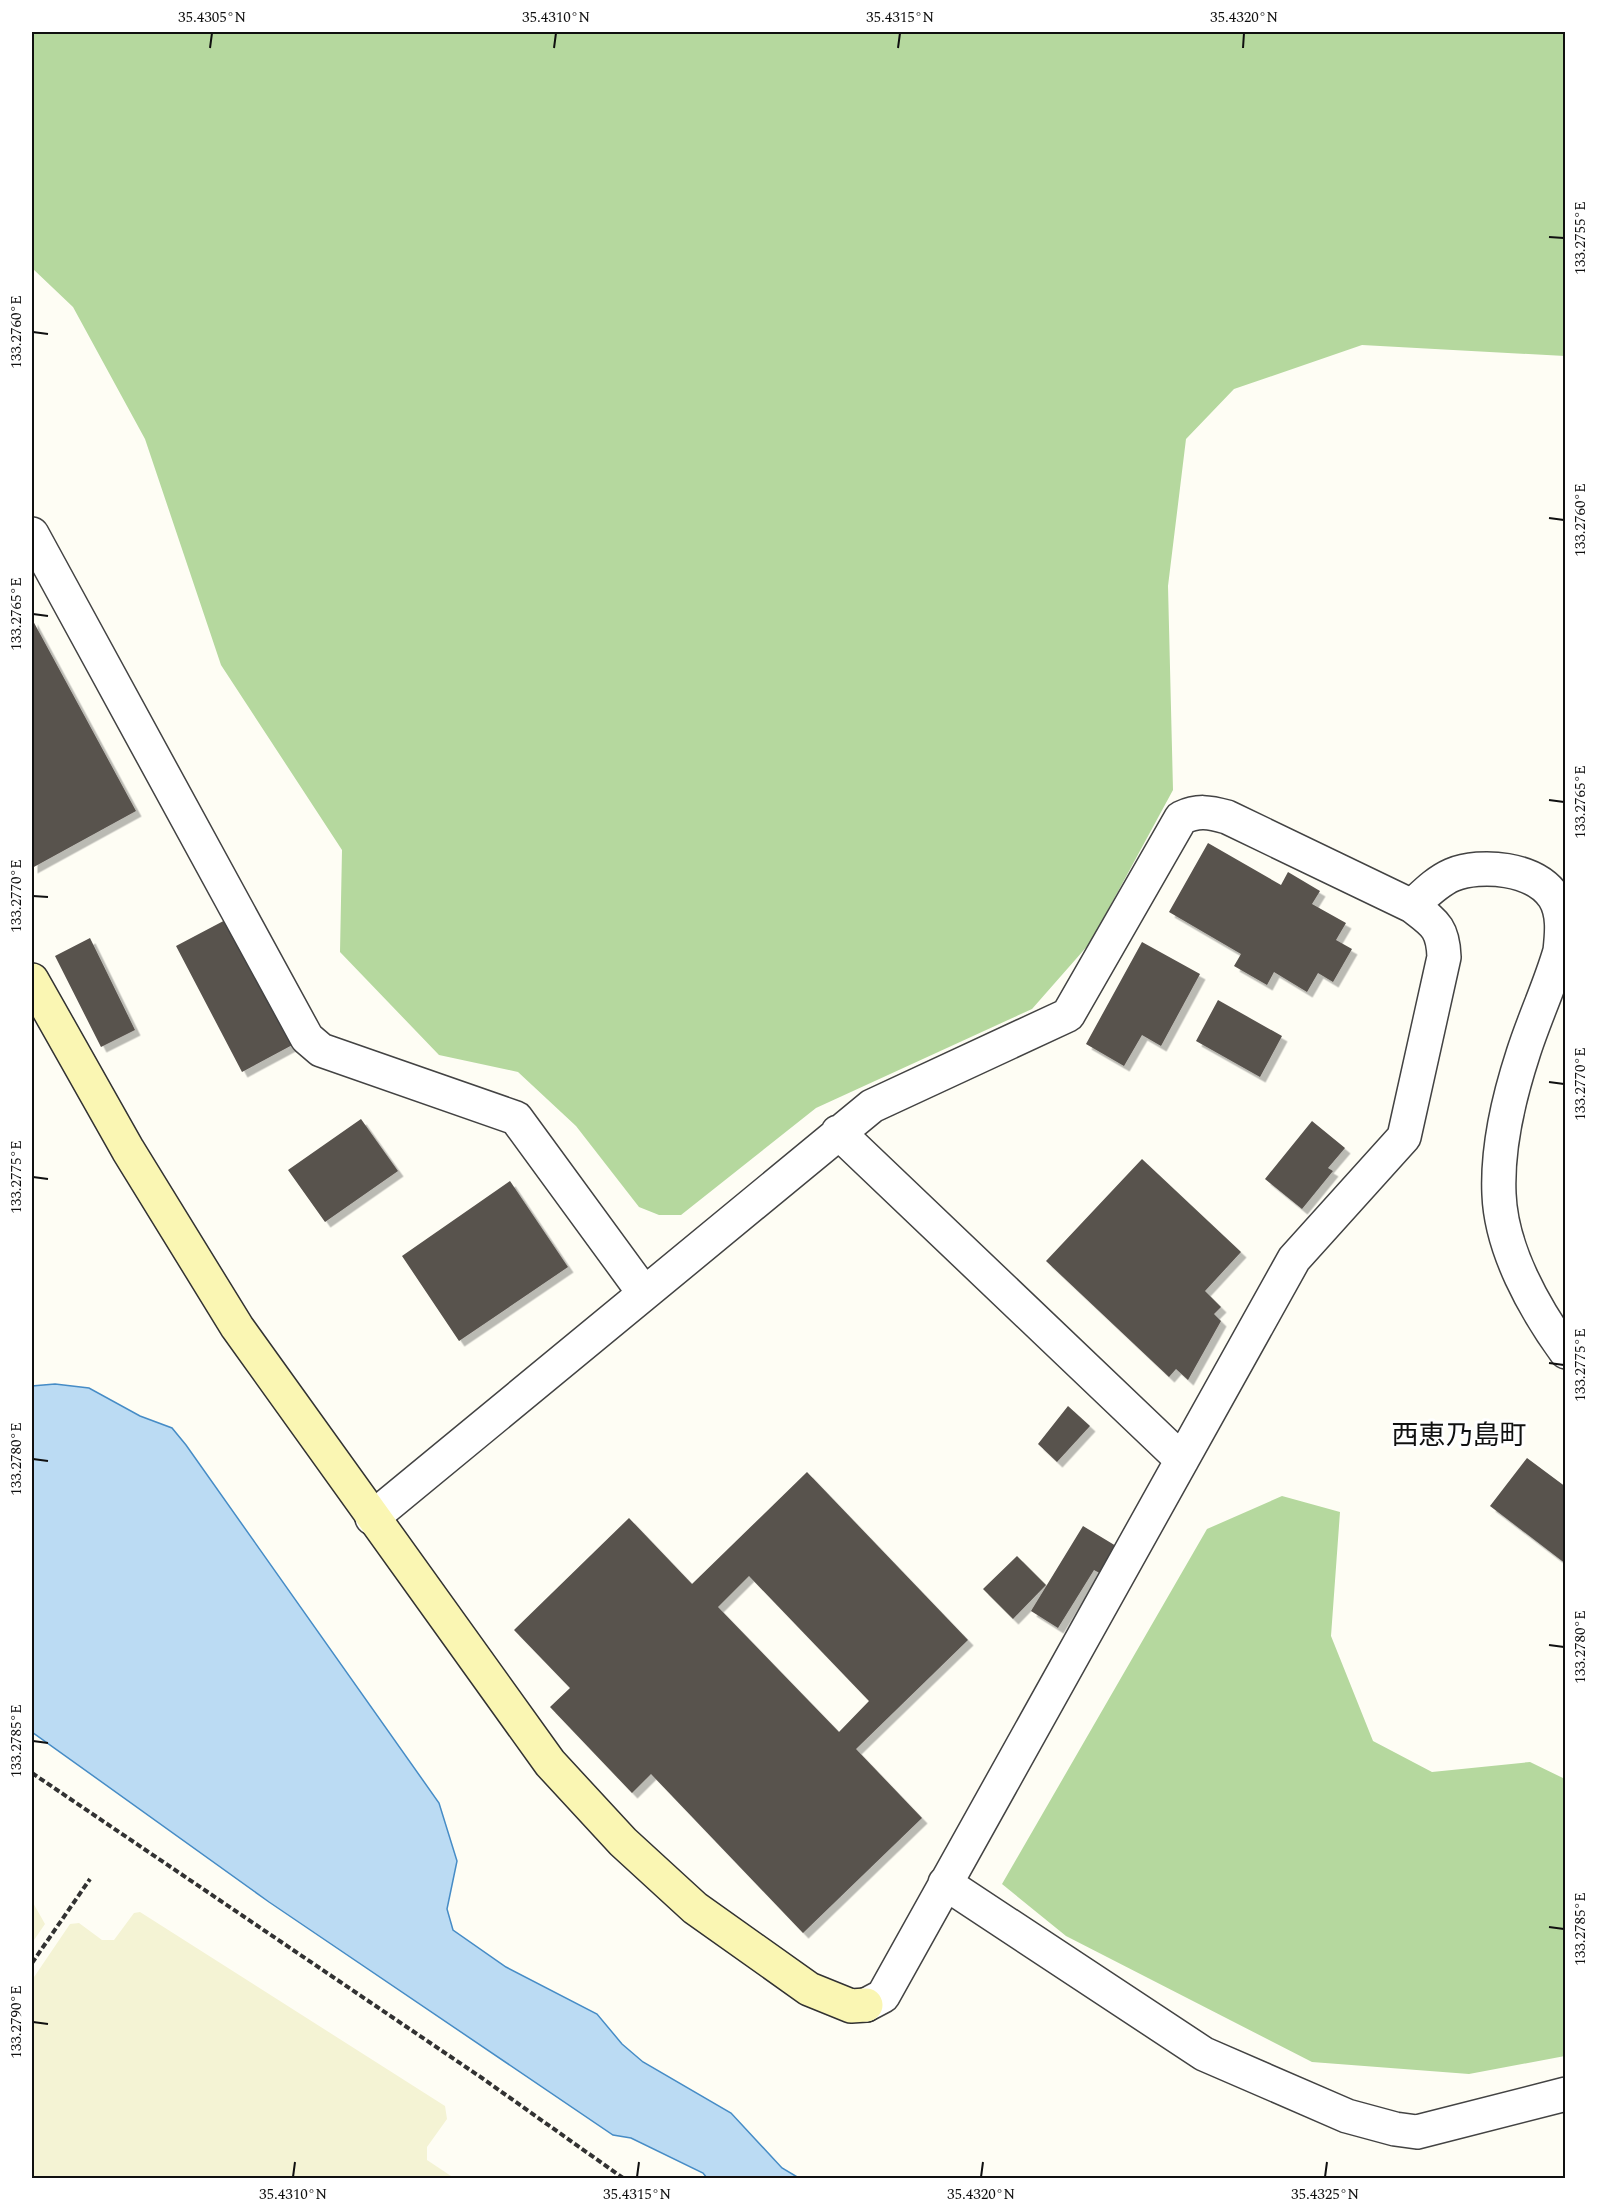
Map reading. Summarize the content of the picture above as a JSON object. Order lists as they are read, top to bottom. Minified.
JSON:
{"districts":["西恵乃島町"],"coordinates":["35.4305°N","35.4310°N","35.4315°N","35.4320°N","133.2755°E","133.2760°E","133.2765°E","133.2770°E","133.2775°E","133.2780°E","133.2785°E","133.2790°E","35.4325°N"]}
